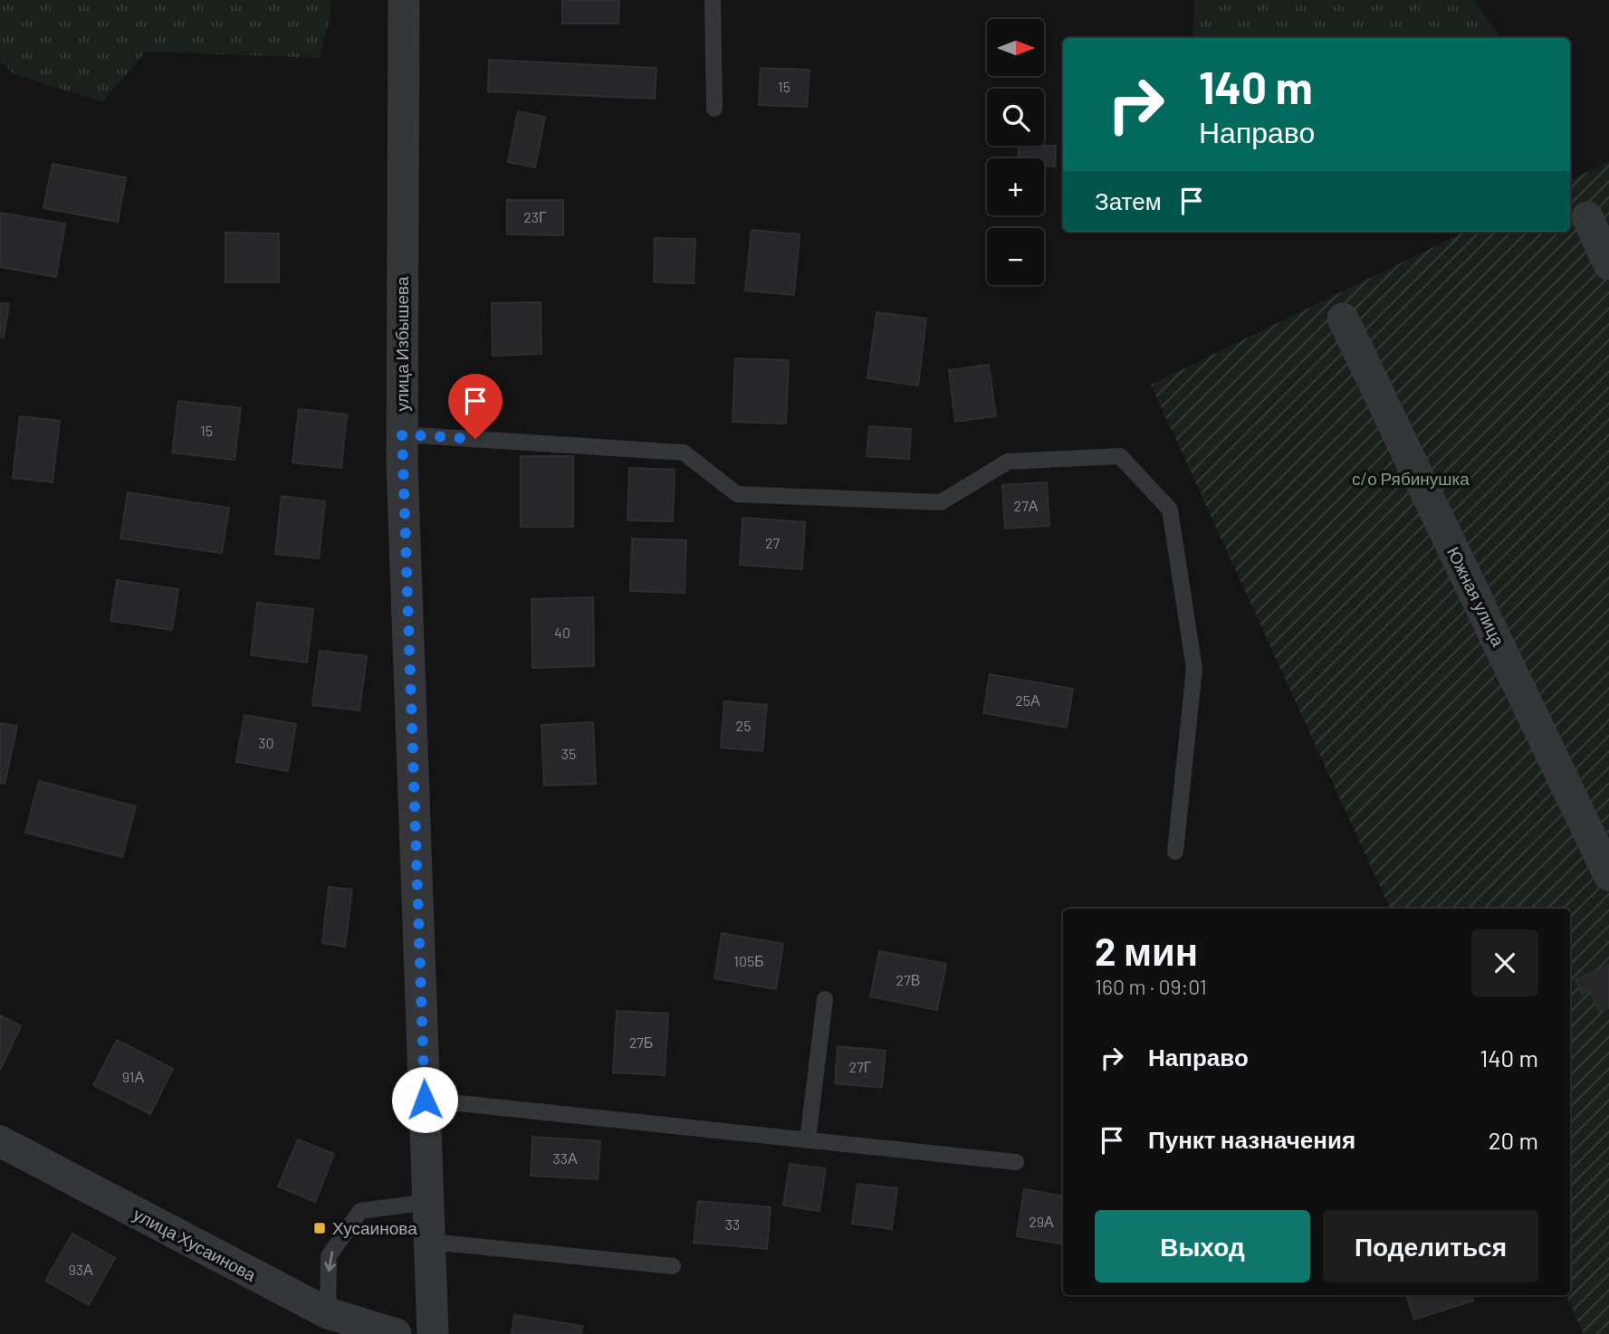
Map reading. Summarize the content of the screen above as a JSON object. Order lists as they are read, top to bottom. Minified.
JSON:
{"streets":{"street":["улица Избышева","Южная улица","улица Хусаинова"]},"parks":["с/о Рябинушка"],"places":{"transit":["Хусаинова"]},"house_numbers":["15","23Г","15","27А","27","40","25А","25","30","35","105Б","27В","27Б","27Г","91А","33А","29А","33","93А"],"north":"right","page":{"map_buttons":["+","−"],"turn":["140 m","Направо"],"then":"Затем","heading":["2 мин","160 m · 09:01"],"list":[{"name":"Направо","value":"140 m"},{"name":"Пункт назначения","value":"20 m"}],"buttons":["Выход","Поделиться"]}}
